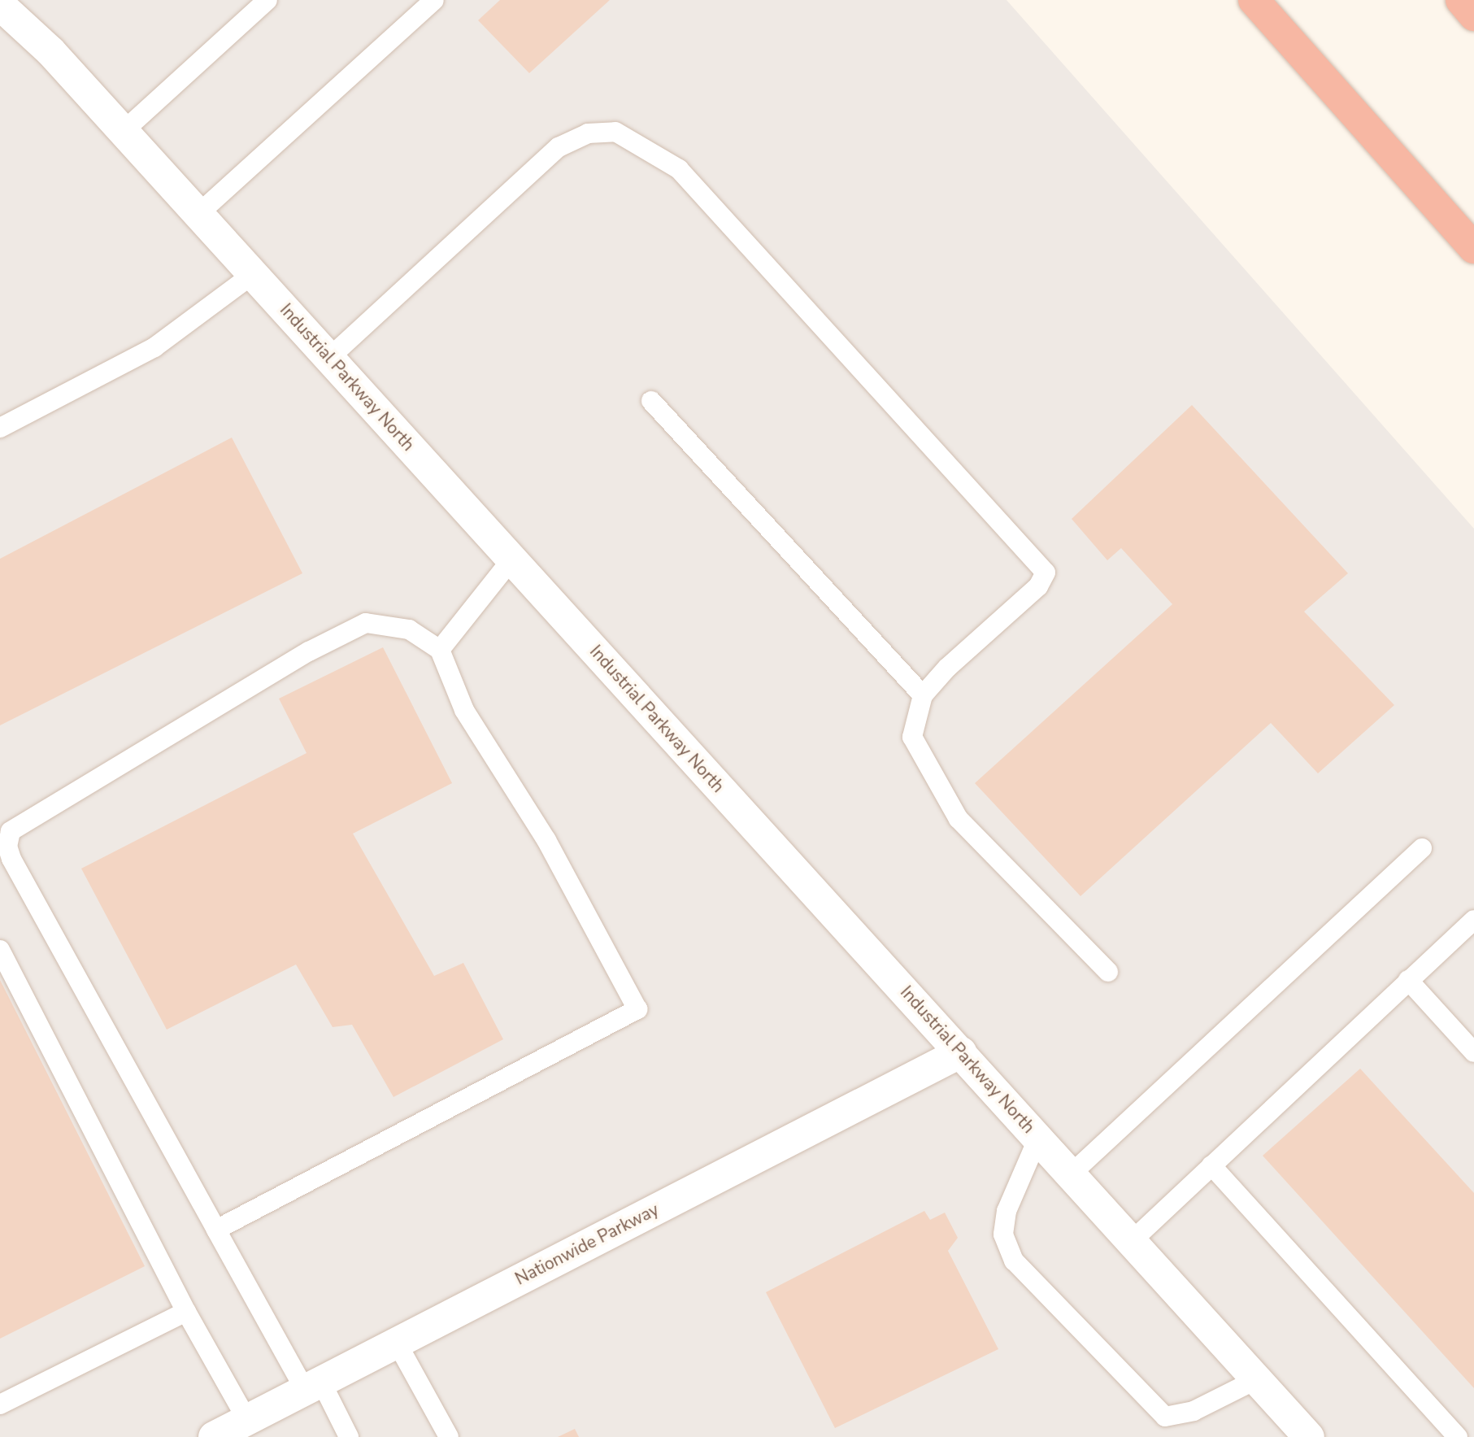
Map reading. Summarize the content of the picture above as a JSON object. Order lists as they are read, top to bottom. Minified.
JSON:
{"streets":{"street":["Industrial Parkway North","Nationwide Parkway"]},"crossings":[["Industrial Parkway North","Nationwide Parkway"]]}
